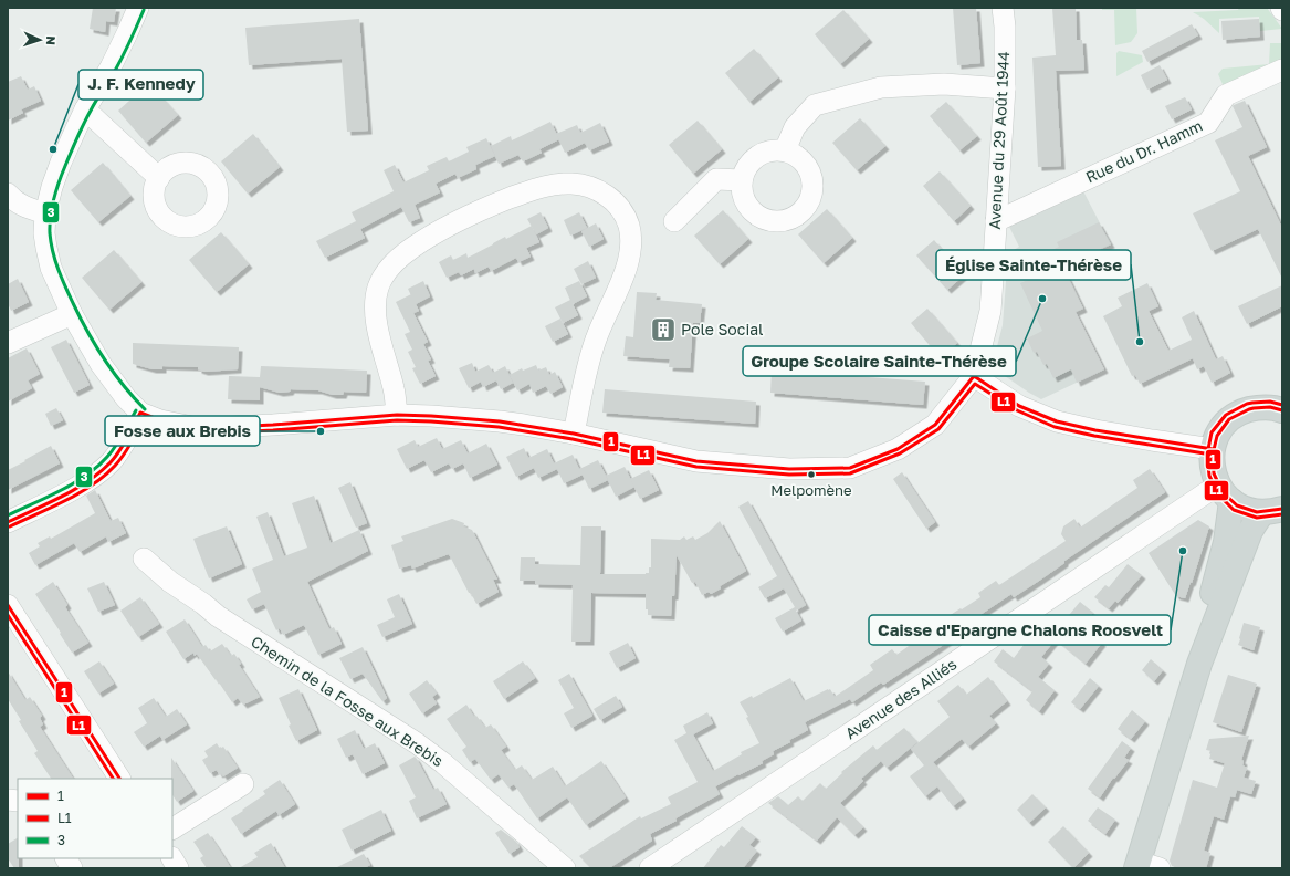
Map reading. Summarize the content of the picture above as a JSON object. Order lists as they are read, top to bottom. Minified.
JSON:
{"streets":{"street":["Avenue du 29 Août 1944","Rue du Dr. Hamm","Avenue des Alliés","Chemin de la Fosse aux Brebis"]},"crossings":[["Avenue du 29 Août 1944","Rue du Dr. Hamm"]],"places":{"other":["J. F. Kennedy","Groupe Scolaire Sainte-Thérèse","Église Sainte-Thérèse","Fosse aux Brebis","Melpomène","Caisse d'Epargne Chalons Roosvelt"],"building":["Pole Social"]},"lines":["transit line 3","transit line 1","transit line L1"],"legend":["1","L1","3"],"north":"right"}
